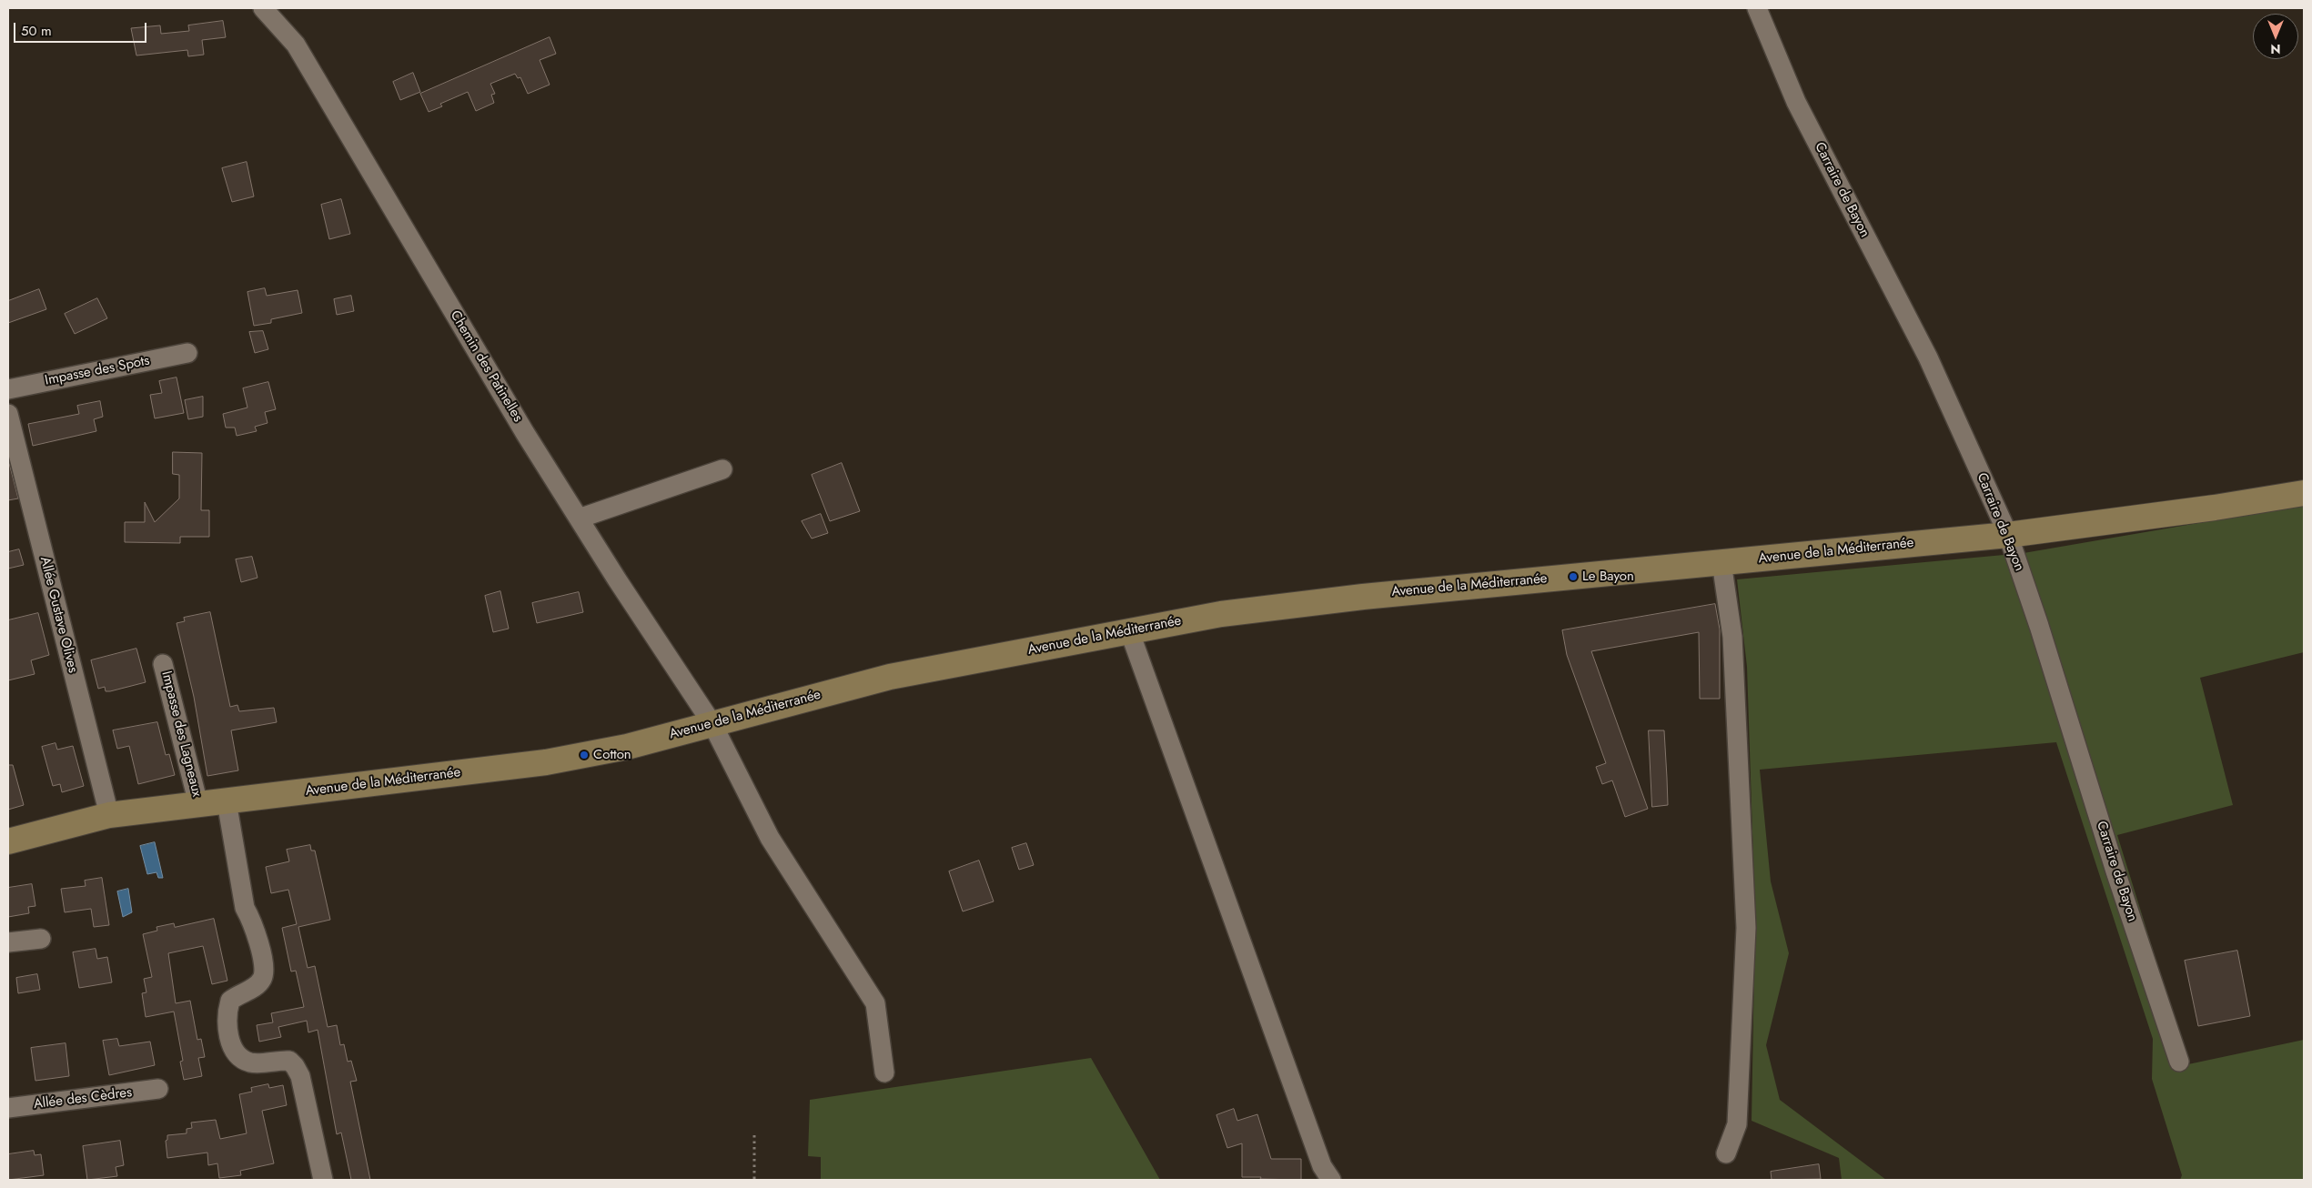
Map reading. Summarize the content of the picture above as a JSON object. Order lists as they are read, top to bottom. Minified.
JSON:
{"streets":{"main road":["Avenue de la Méditerranée"],"street":["Carraire de Bayon","Chemin des Patinelles","Impasse des Spots","Allée Gustave Olives","Impasse des Lagneaux","Allée des Cèdres"]},"crossings":[["Carraire de Bayon","Avenue de la Méditerranée"],["Chemin des Patinelles","Avenue de la Méditerranée"],["Avenue de la Méditerranée","Allée Gustave Olives"],["Avenue de la Méditerranée","Impasse des Lagneaux"]],"places":["Le Bayon","Cotton"],"scale_bar":"50 m","north":"bottom"}
